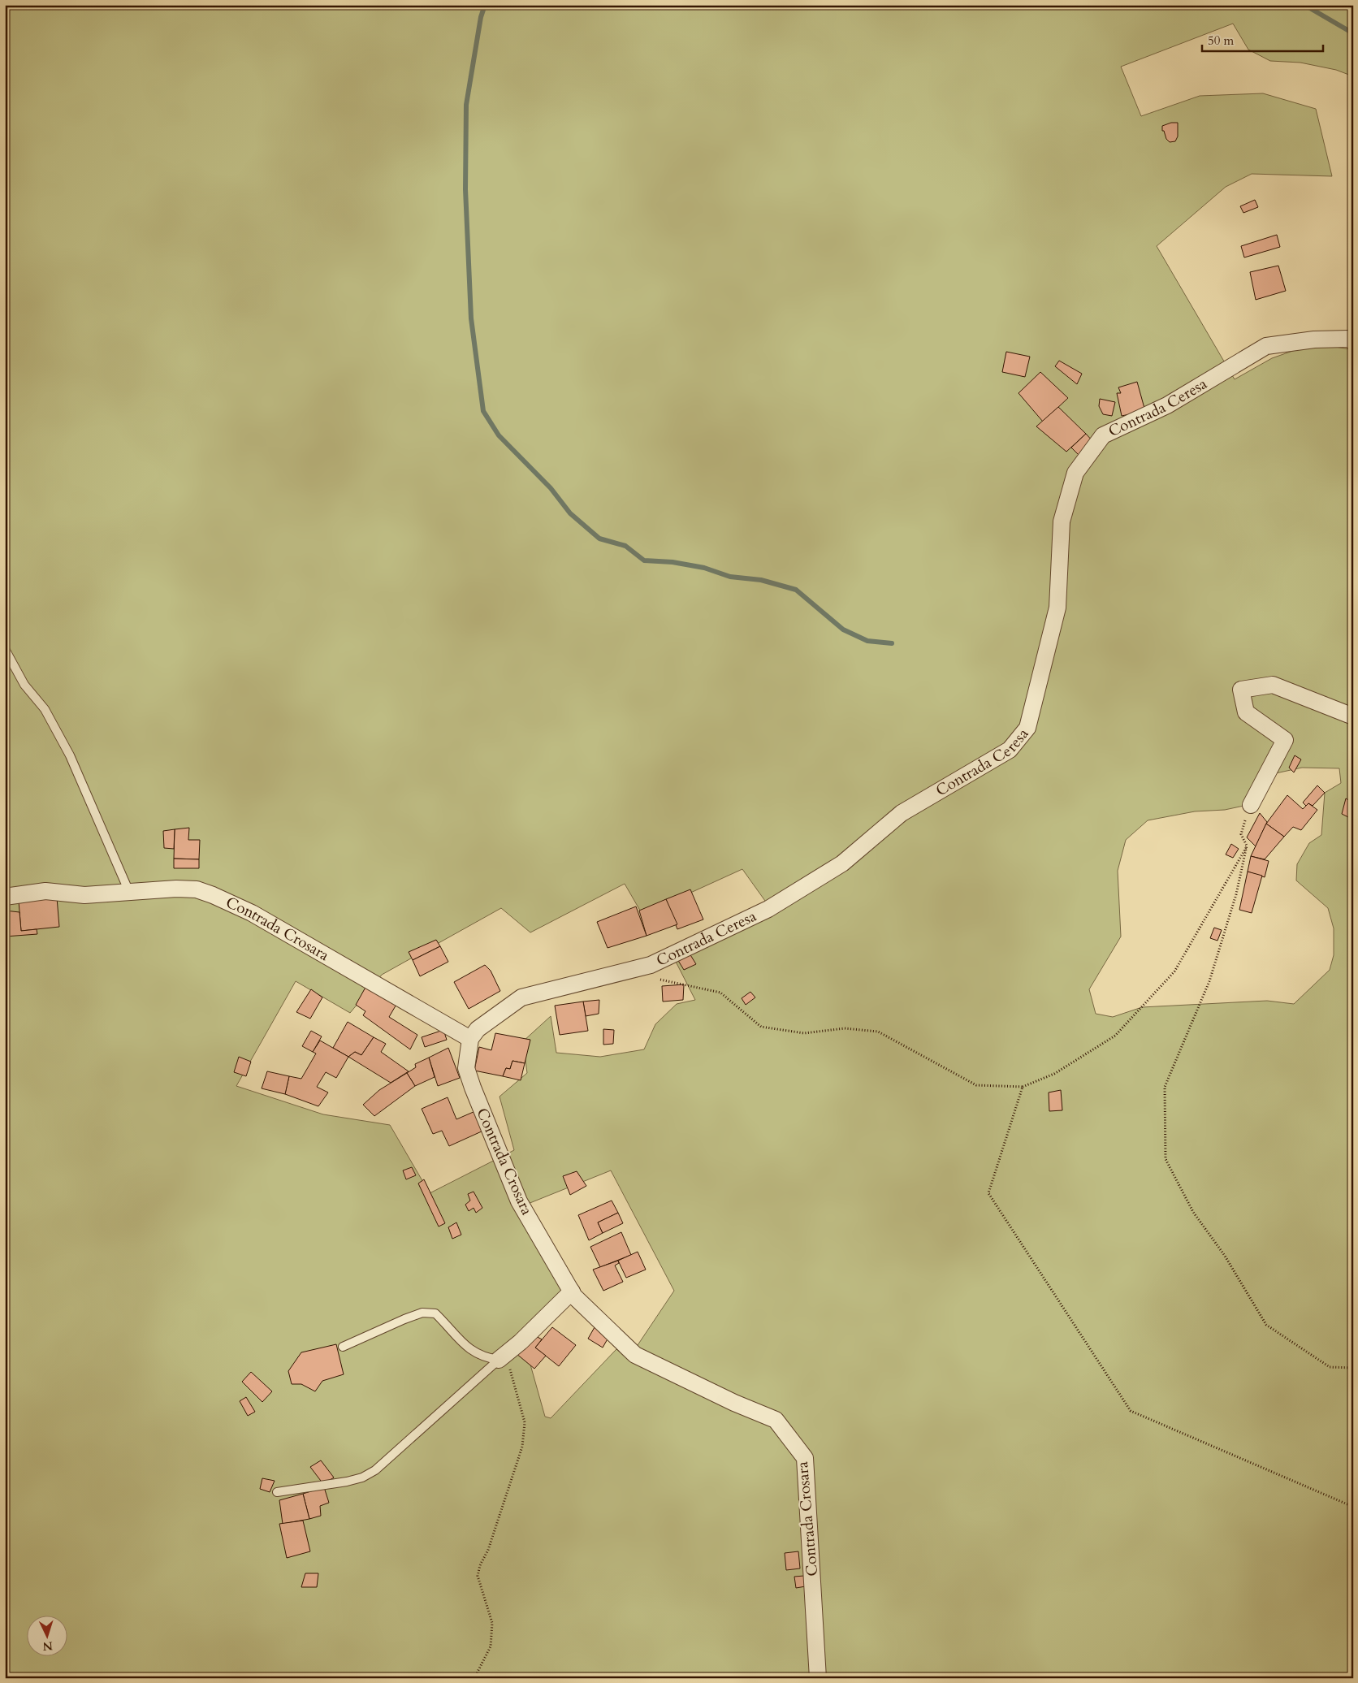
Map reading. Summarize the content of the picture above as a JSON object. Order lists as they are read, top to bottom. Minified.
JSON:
{"streets":{"street":["Contrada Ceresa","Contrada Crosara"]},"crossings":[["Contrada Ceresa","Contrada Crosara"]],"scale_bar":"50 m","north":"bottom"}
